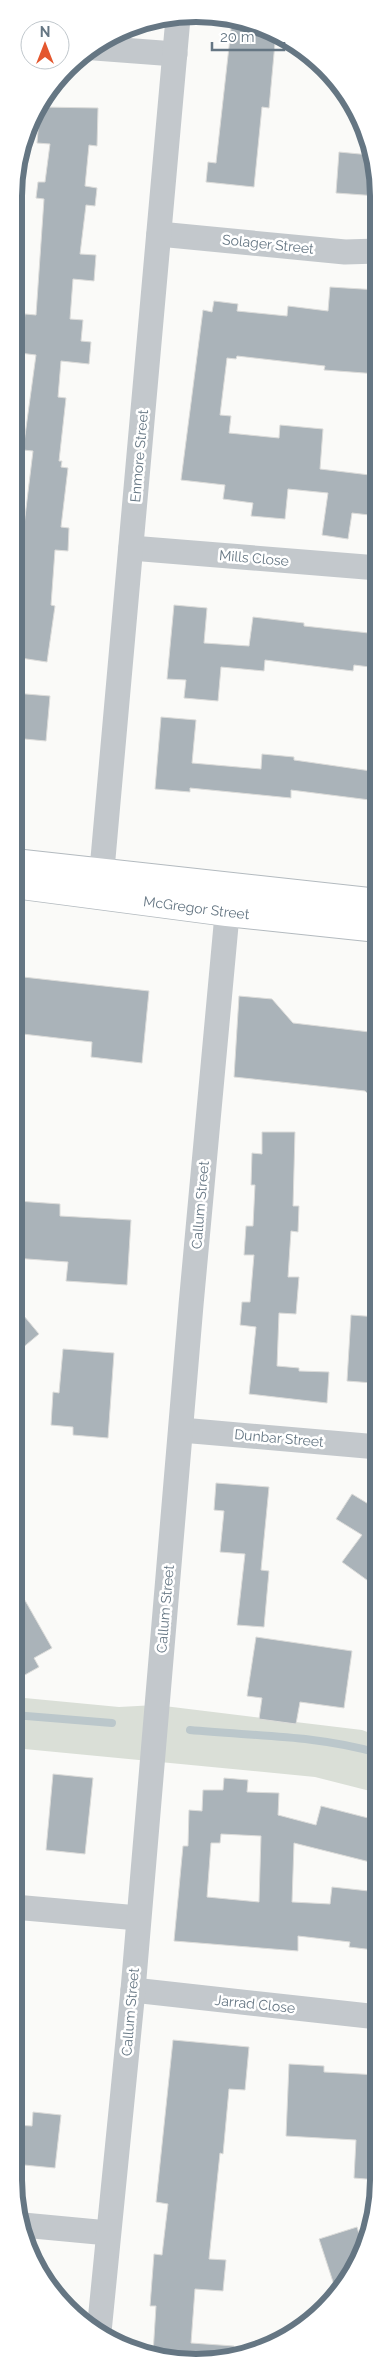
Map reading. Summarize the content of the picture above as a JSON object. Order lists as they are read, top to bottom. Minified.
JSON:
{"streets":{"main road":["McGregor Street"],"street":["Solager Street","Enmore Street","Mills Close","Callum Street","Dunbar Street","Jarrad Close"]},"crossings":[["Solager Street","Enmore Street"],["Enmore Street","Mills Close"],["Enmore Street","McGregor Street"],["McGregor Street","Callum Street"],["Callum Street","Dunbar Street"],["Callum Street","Jarrad Close"]],"scale_bar":"20 m","north":"top"}
